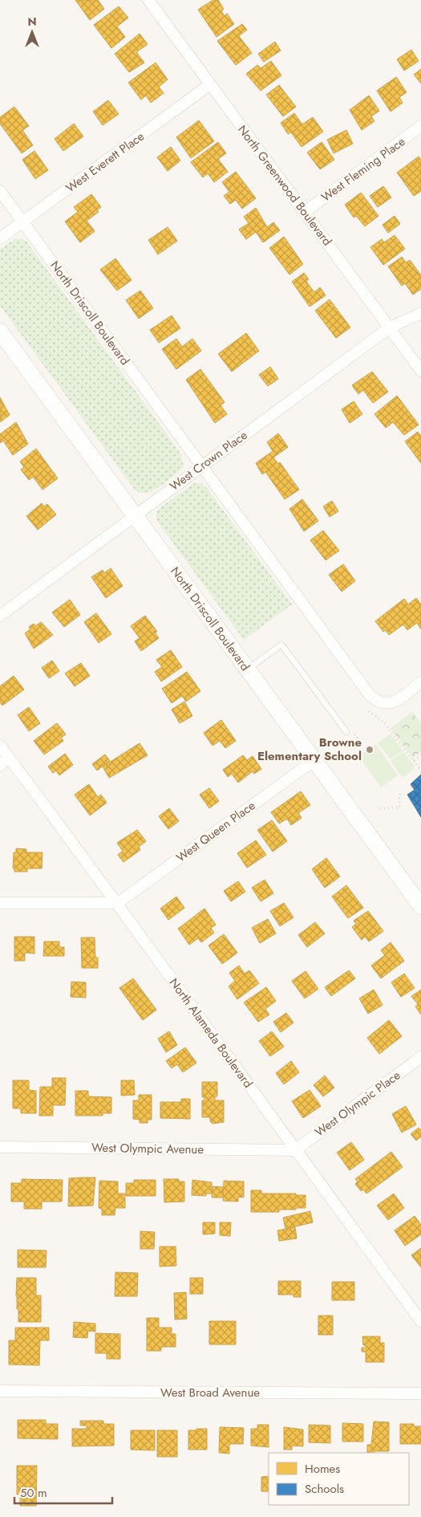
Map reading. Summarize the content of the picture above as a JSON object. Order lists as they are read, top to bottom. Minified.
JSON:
{"streets":{"main road":["North Driscoll Boulevard"],"street":["West Everett Place","West Fleming Place","North Greenwood Boulevard","West Crown Place","West Queen Place","North Alameda Boulevard","West Olympic Place","West Olympic Avenue","West Broad Avenue"]},"crossings":[["West Everett Place","North Greenwood Boulevard"],["West Everett Place","North Driscoll Boulevard"],["West Fleming Place","North Greenwood Boulevard"],["North Greenwood Boulevard","West Crown Place"],["North Driscoll Boulevard","West Crown Place"],["North Driscoll Boulevard","West Queen Place"],["West Queen Place","North Alameda Boulevard"],["North Alameda Boulevard","West Olympic Place"],["North Alameda Boulevard","West Olympic Avenue"],["West Olympic Place","West Olympic Avenue"]],"places":["Browne Elementary School"],"legend":["Homes","Schools"],"scale_bar":"50 m","north":"top"}
